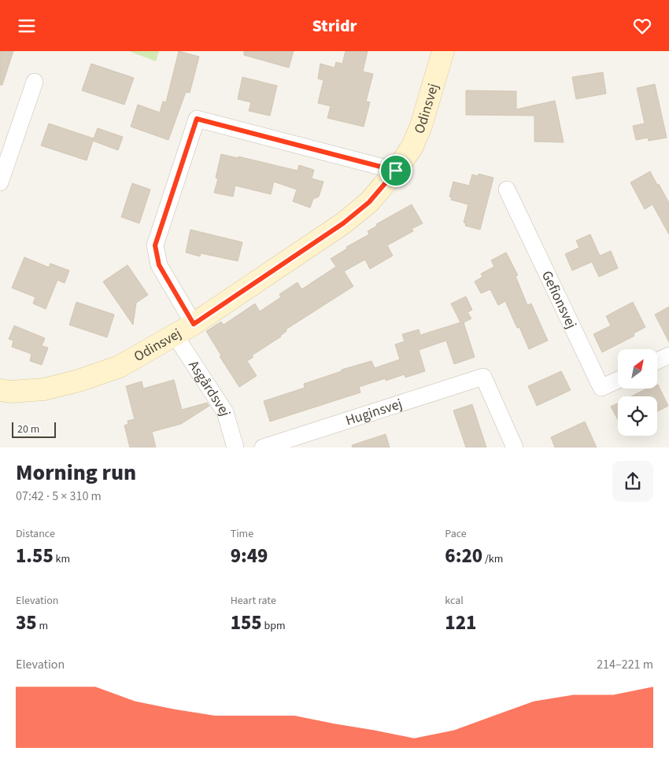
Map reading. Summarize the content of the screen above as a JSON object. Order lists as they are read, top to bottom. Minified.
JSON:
{"streets":{"street":["Odinsvej","Gefionsvej","Asgårdsvej","Huginsvej"]},"crossings":[["Odinsvej","Asgårdsvej"]],"scale_bar":"20 m","north":"top right","page":{"header":"Stridr","scale":"20 m","heading":["Morning run","07:42 · 5 × 310 m"],"stats":[["Distance","1.55 km"],["Time","9:49"],["Pace","6:20 /km"],["Elevation","35 m"],["Heart rate","155 bpm"],["kcal","121"]],"chart":["Elevation","214–221 m"]}}
